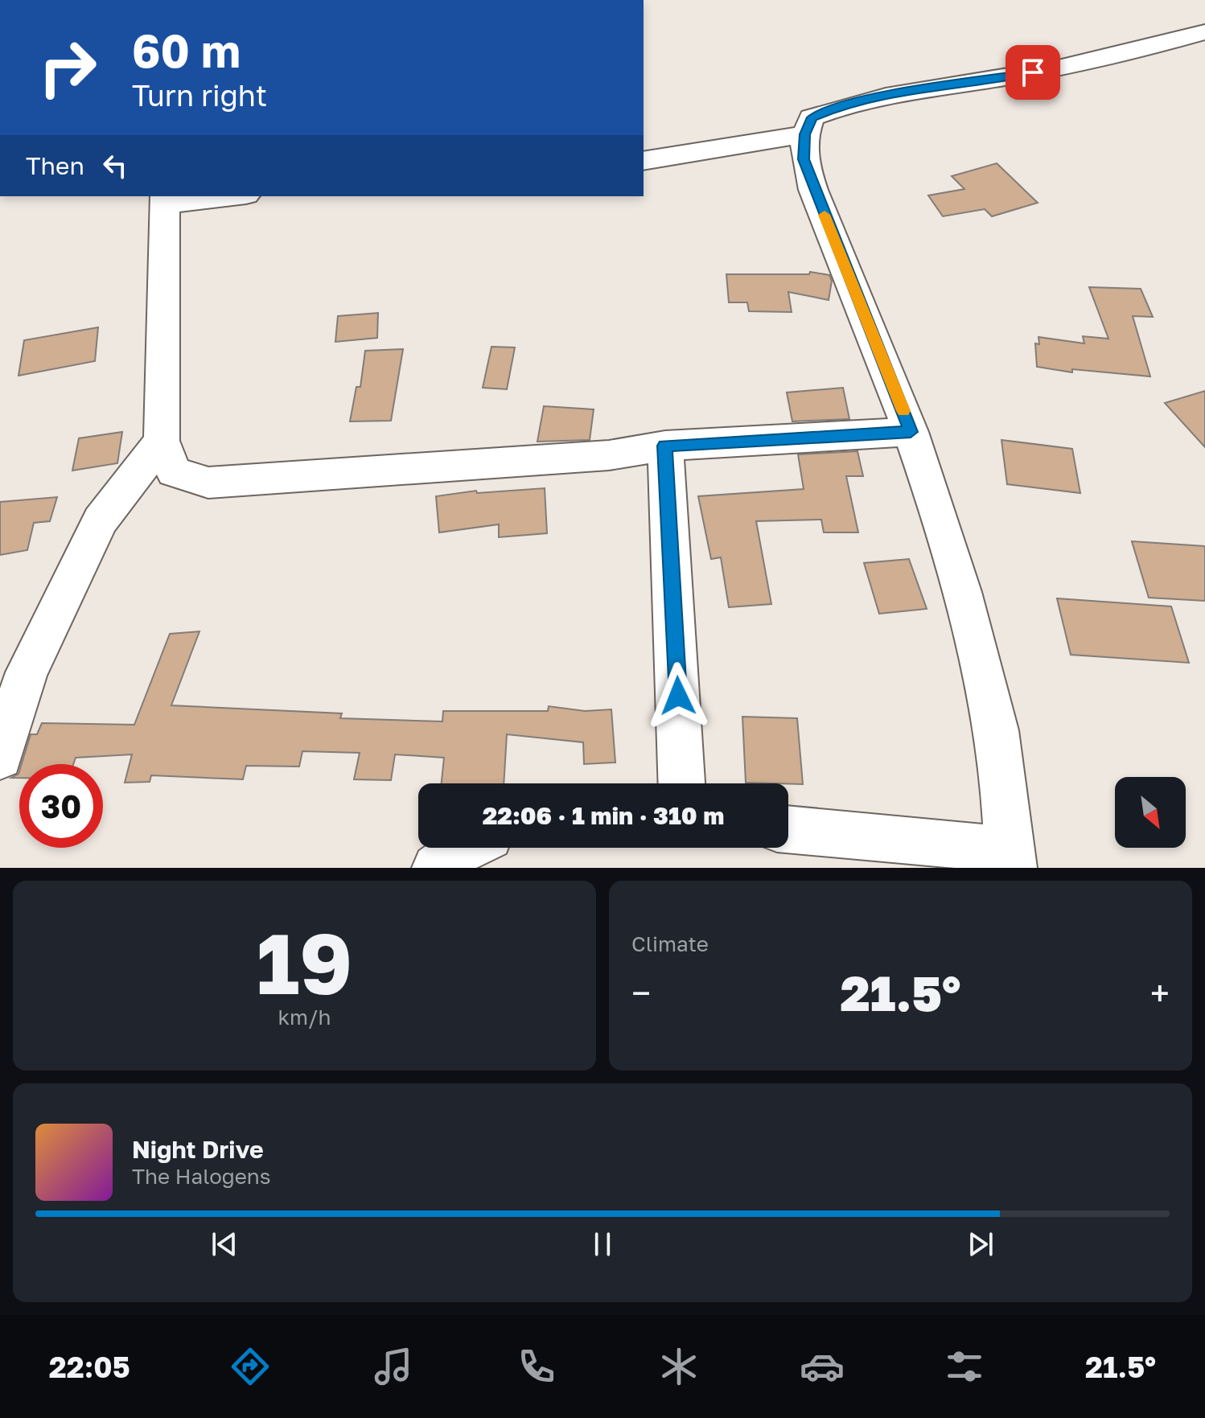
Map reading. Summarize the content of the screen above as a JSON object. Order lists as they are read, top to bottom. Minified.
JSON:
{"north":"bottom right","page":{"turn":["60 m","Turn right"],"then":"Then","limit":"30","trip":"22:06 · 1 min · 310 m","tile":[["19","km/h"],"Climate"],"heat":["−","21.5°","+"],"song":["Night Drive","The Halogens"],"tabs":["22:05","21.5°"]}}
